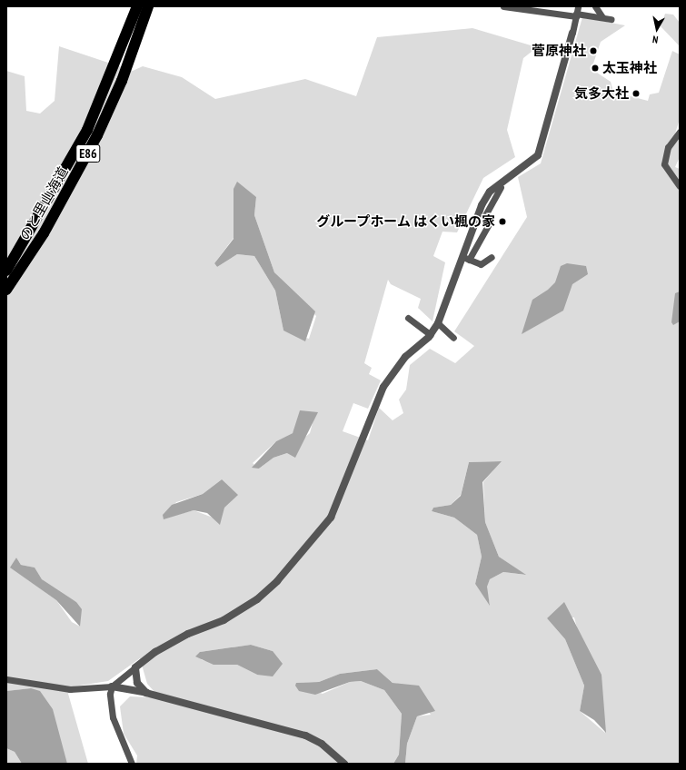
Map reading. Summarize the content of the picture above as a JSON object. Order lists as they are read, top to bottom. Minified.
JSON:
{"streets":{"highway":["E86","のと里山海道"]},"places":["菅原神社","太玉神社","気多大社","グループホーム はくい楓の家"],"north":"bottom"}
